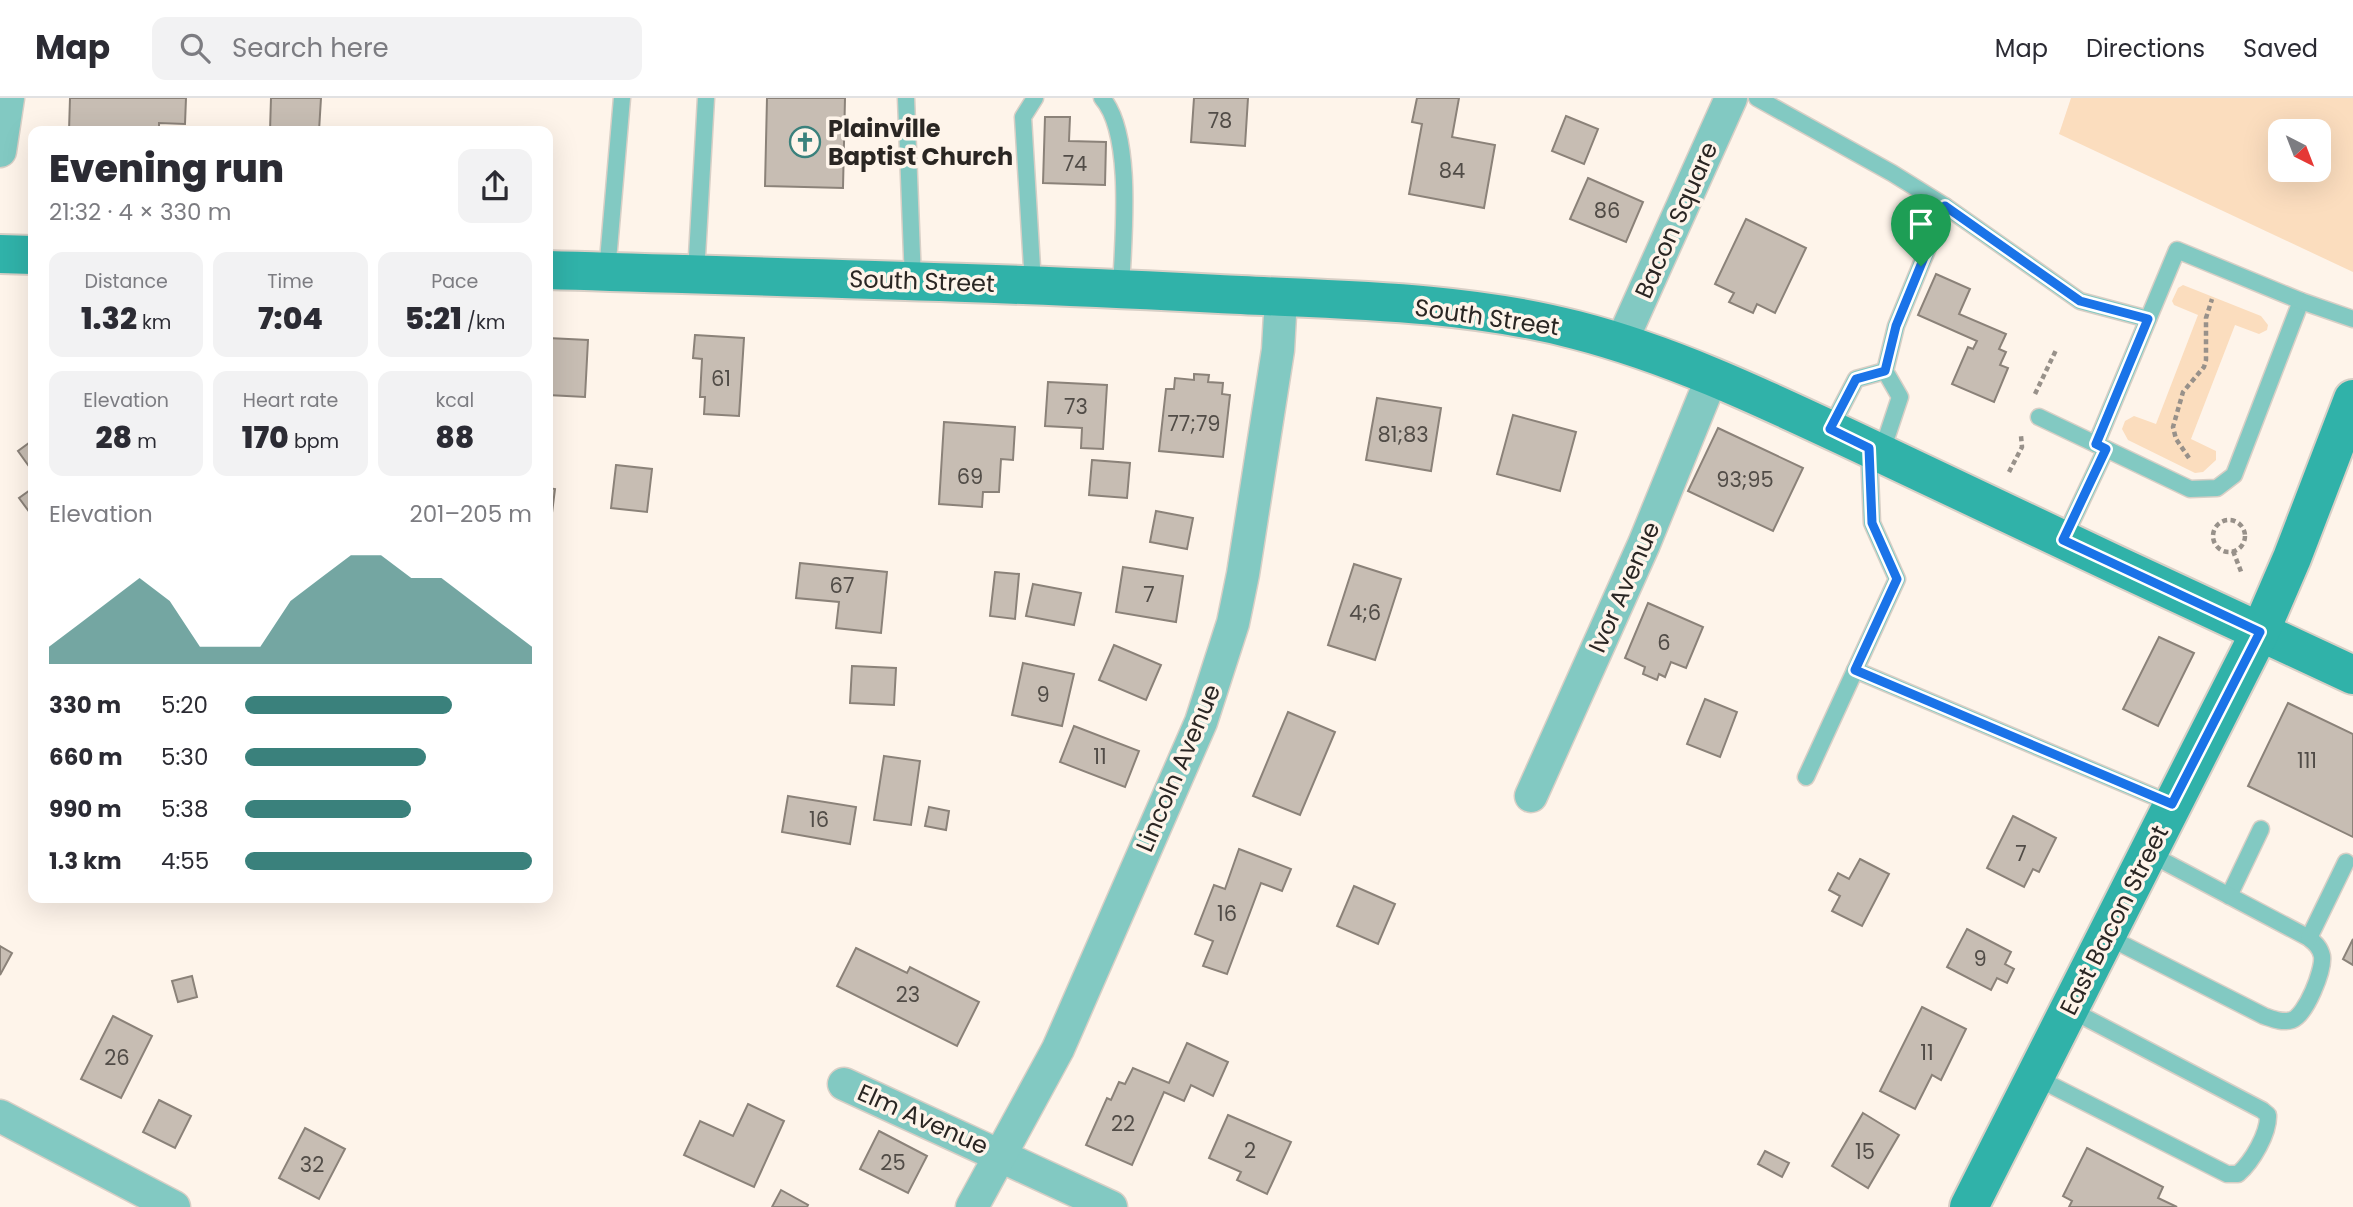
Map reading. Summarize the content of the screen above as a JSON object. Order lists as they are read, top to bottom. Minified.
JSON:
{"streets":{"main road":["South Street","East Bacon Street"],"street":["Bacon Square","Ivor Avenue","Lincoln Avenue","Elm Avenue"]},"crossings":[["Bacon Square","South Street"],["South Street","Ivor Avenue"],["South Street","Lincoln Avenue"],["South Street","East Bacon Street"],["Lincoln Avenue","Elm Avenue"]],"places":{"church":["Plainville Baptist Church"]},"house_numbers":["78","74","84","86","61","73","77;79","81;83","69","93;95","67","7","4;6","6","9","11","111","16","7","16","9","23","11","26","22","2","15","25","32"],"north":"bottom right","page":{"header":"Map","search":"Search here","nav":["Map","Directions","Saved"],"heading":["Evening run","21:32 · 4 × 330 m"],"stats":[["Distance","1.32 km"],["Time","7:04"],["Pace","5:21 /km"],["Elevation","28 m"],["Heart rate","170 bpm"],["kcal","88"]],"chart":["Elevation","201–205 m"],"list":[{"name":"330 m","note":"5:20"},{"name":"660 m","note":"5:30"},{"name":"990 m","note":"5:38"},{"name":"1.3 km","note":"4:55"}]}}
